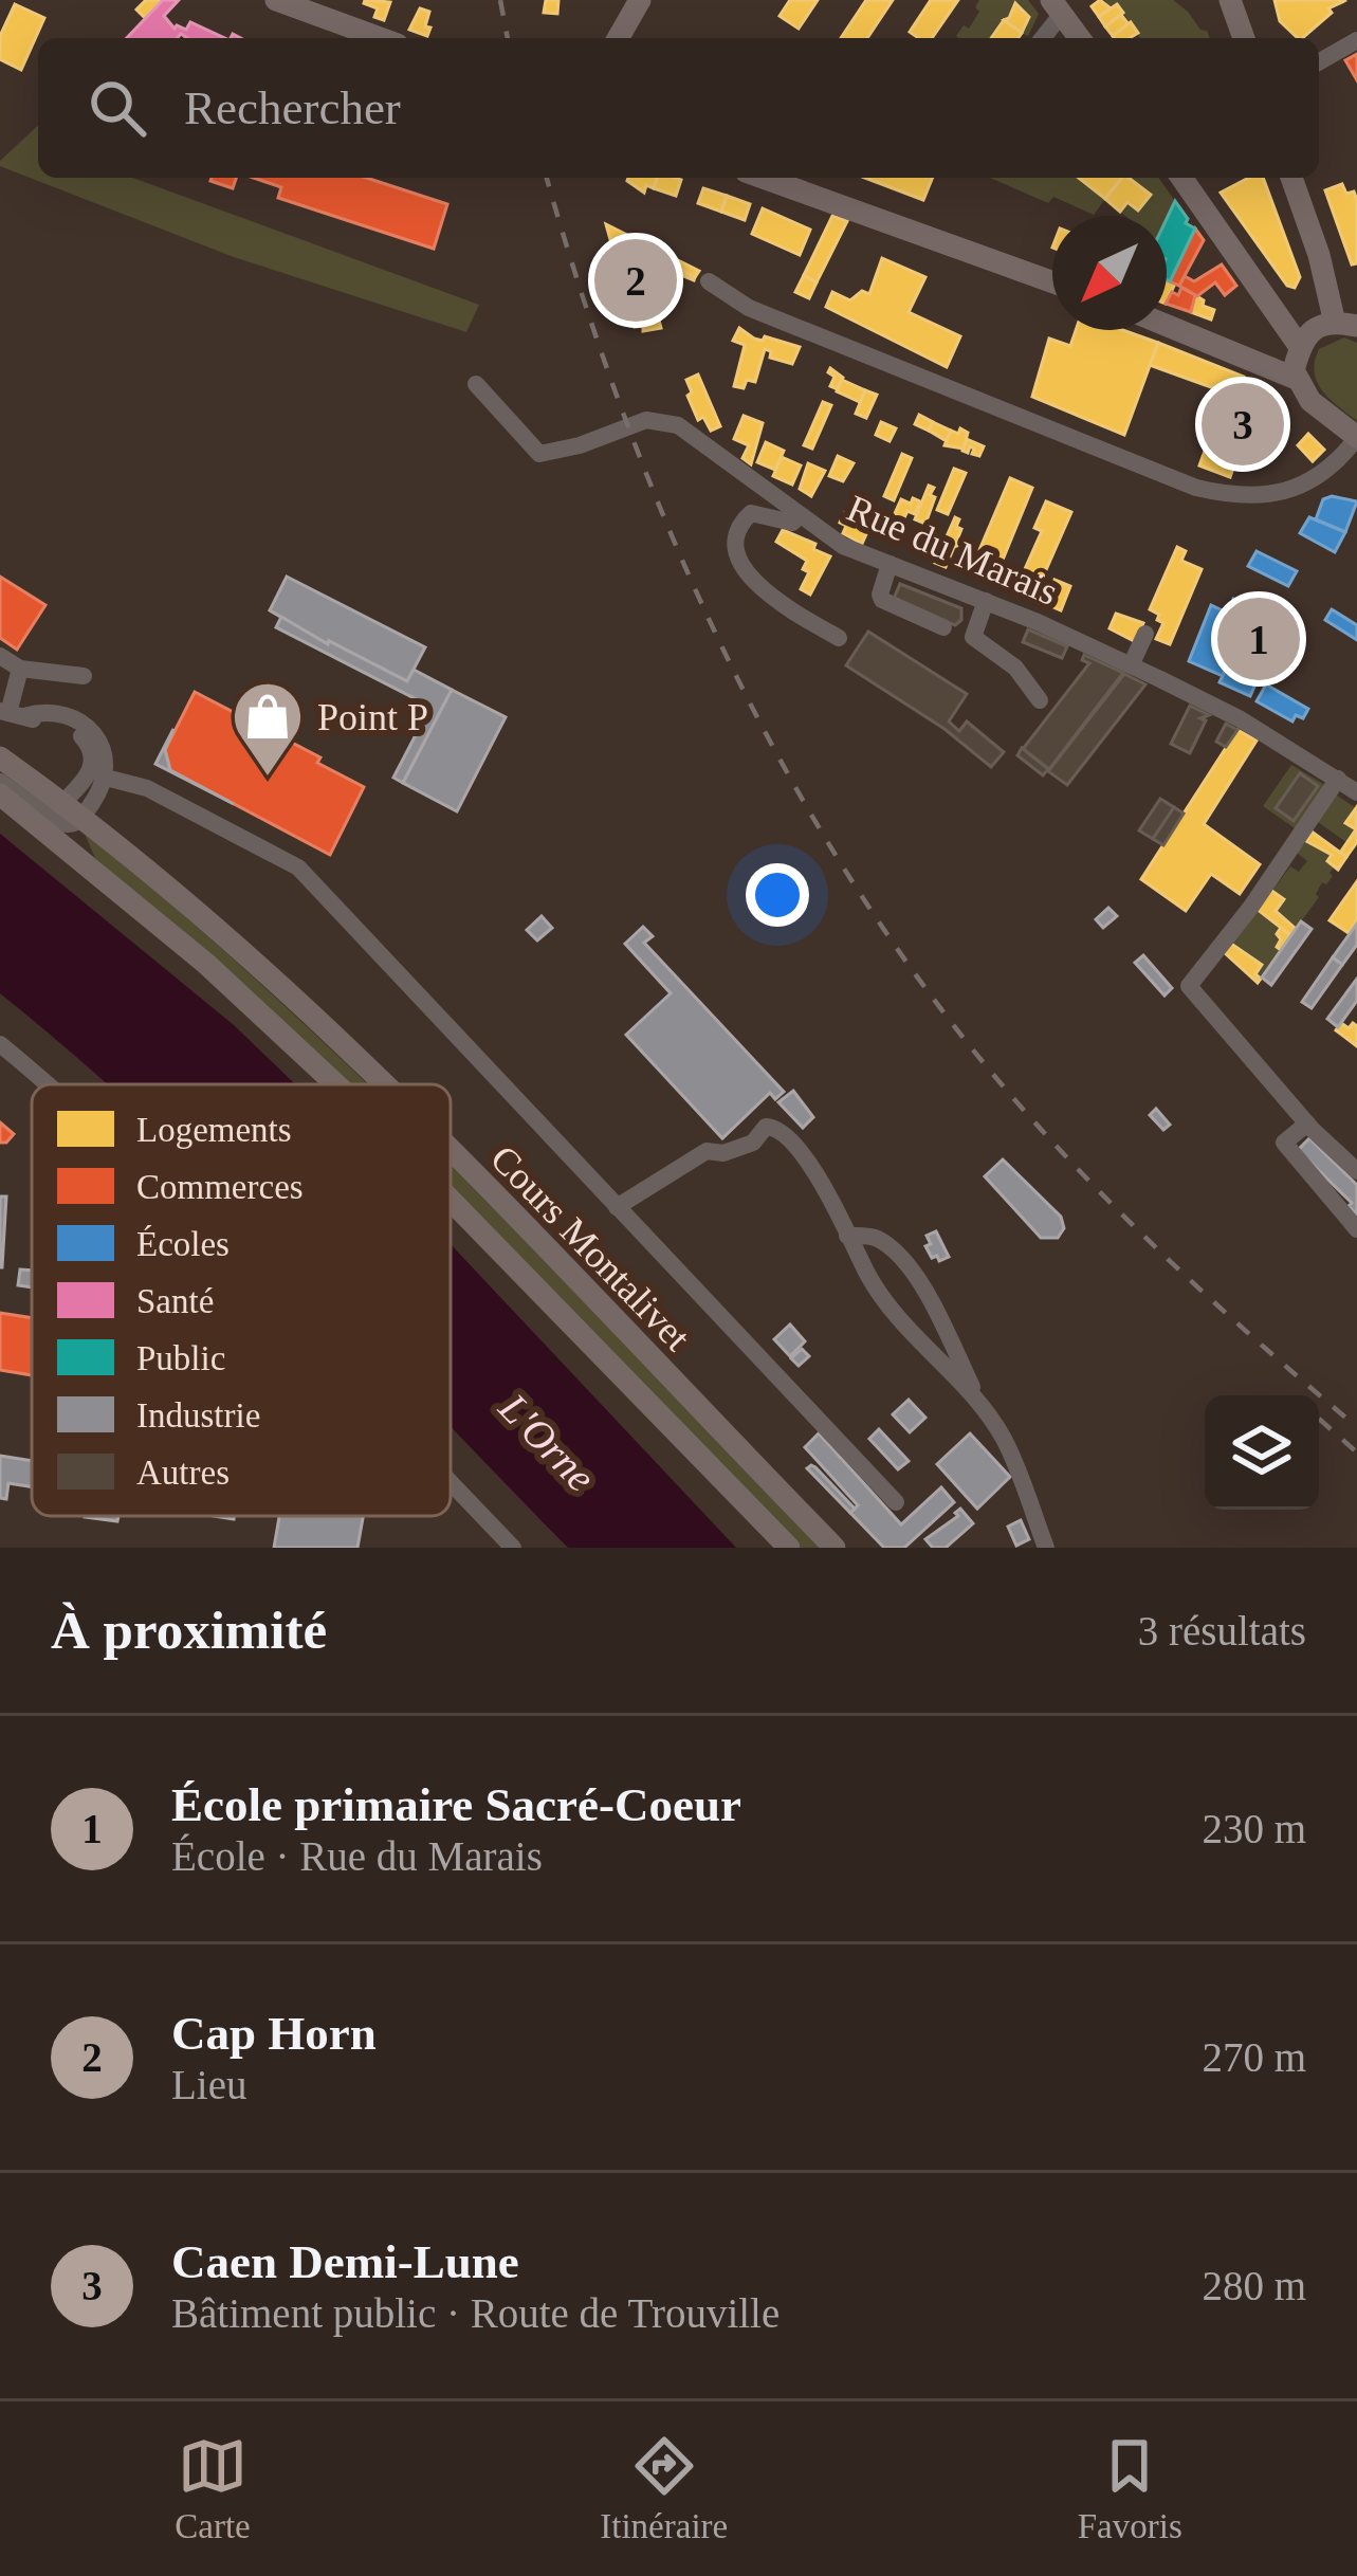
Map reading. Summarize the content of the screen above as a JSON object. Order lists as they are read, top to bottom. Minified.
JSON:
{"streets":{"main road":["Cours Montalivet"],"street":["Rue du Marais"]},"water":["L'Orne"],"places":{"shop":["Point P"]},"legend":["Logements","Commerces","Écoles","Santé","Public","Industrie","Autres"],"north":"bottom left","page":{"search":"Rechercher","pins":["2","3","1"],"heading":["À proximité","3 résultats"],"list":[{"mark":"1","name":"École primaire Sacré-Coeur","note":"École · Rue du Marais","value":"230 m"},{"mark":"2","name":"Cap Horn","note":"Lieu","value":"270 m"},{"mark":"3","name":"Caen Demi-Lune","note":"Bâtiment public · Route de Trouville","value":"280 m"}],"nav":["Carte","Itinéraire","Favoris"]}}
